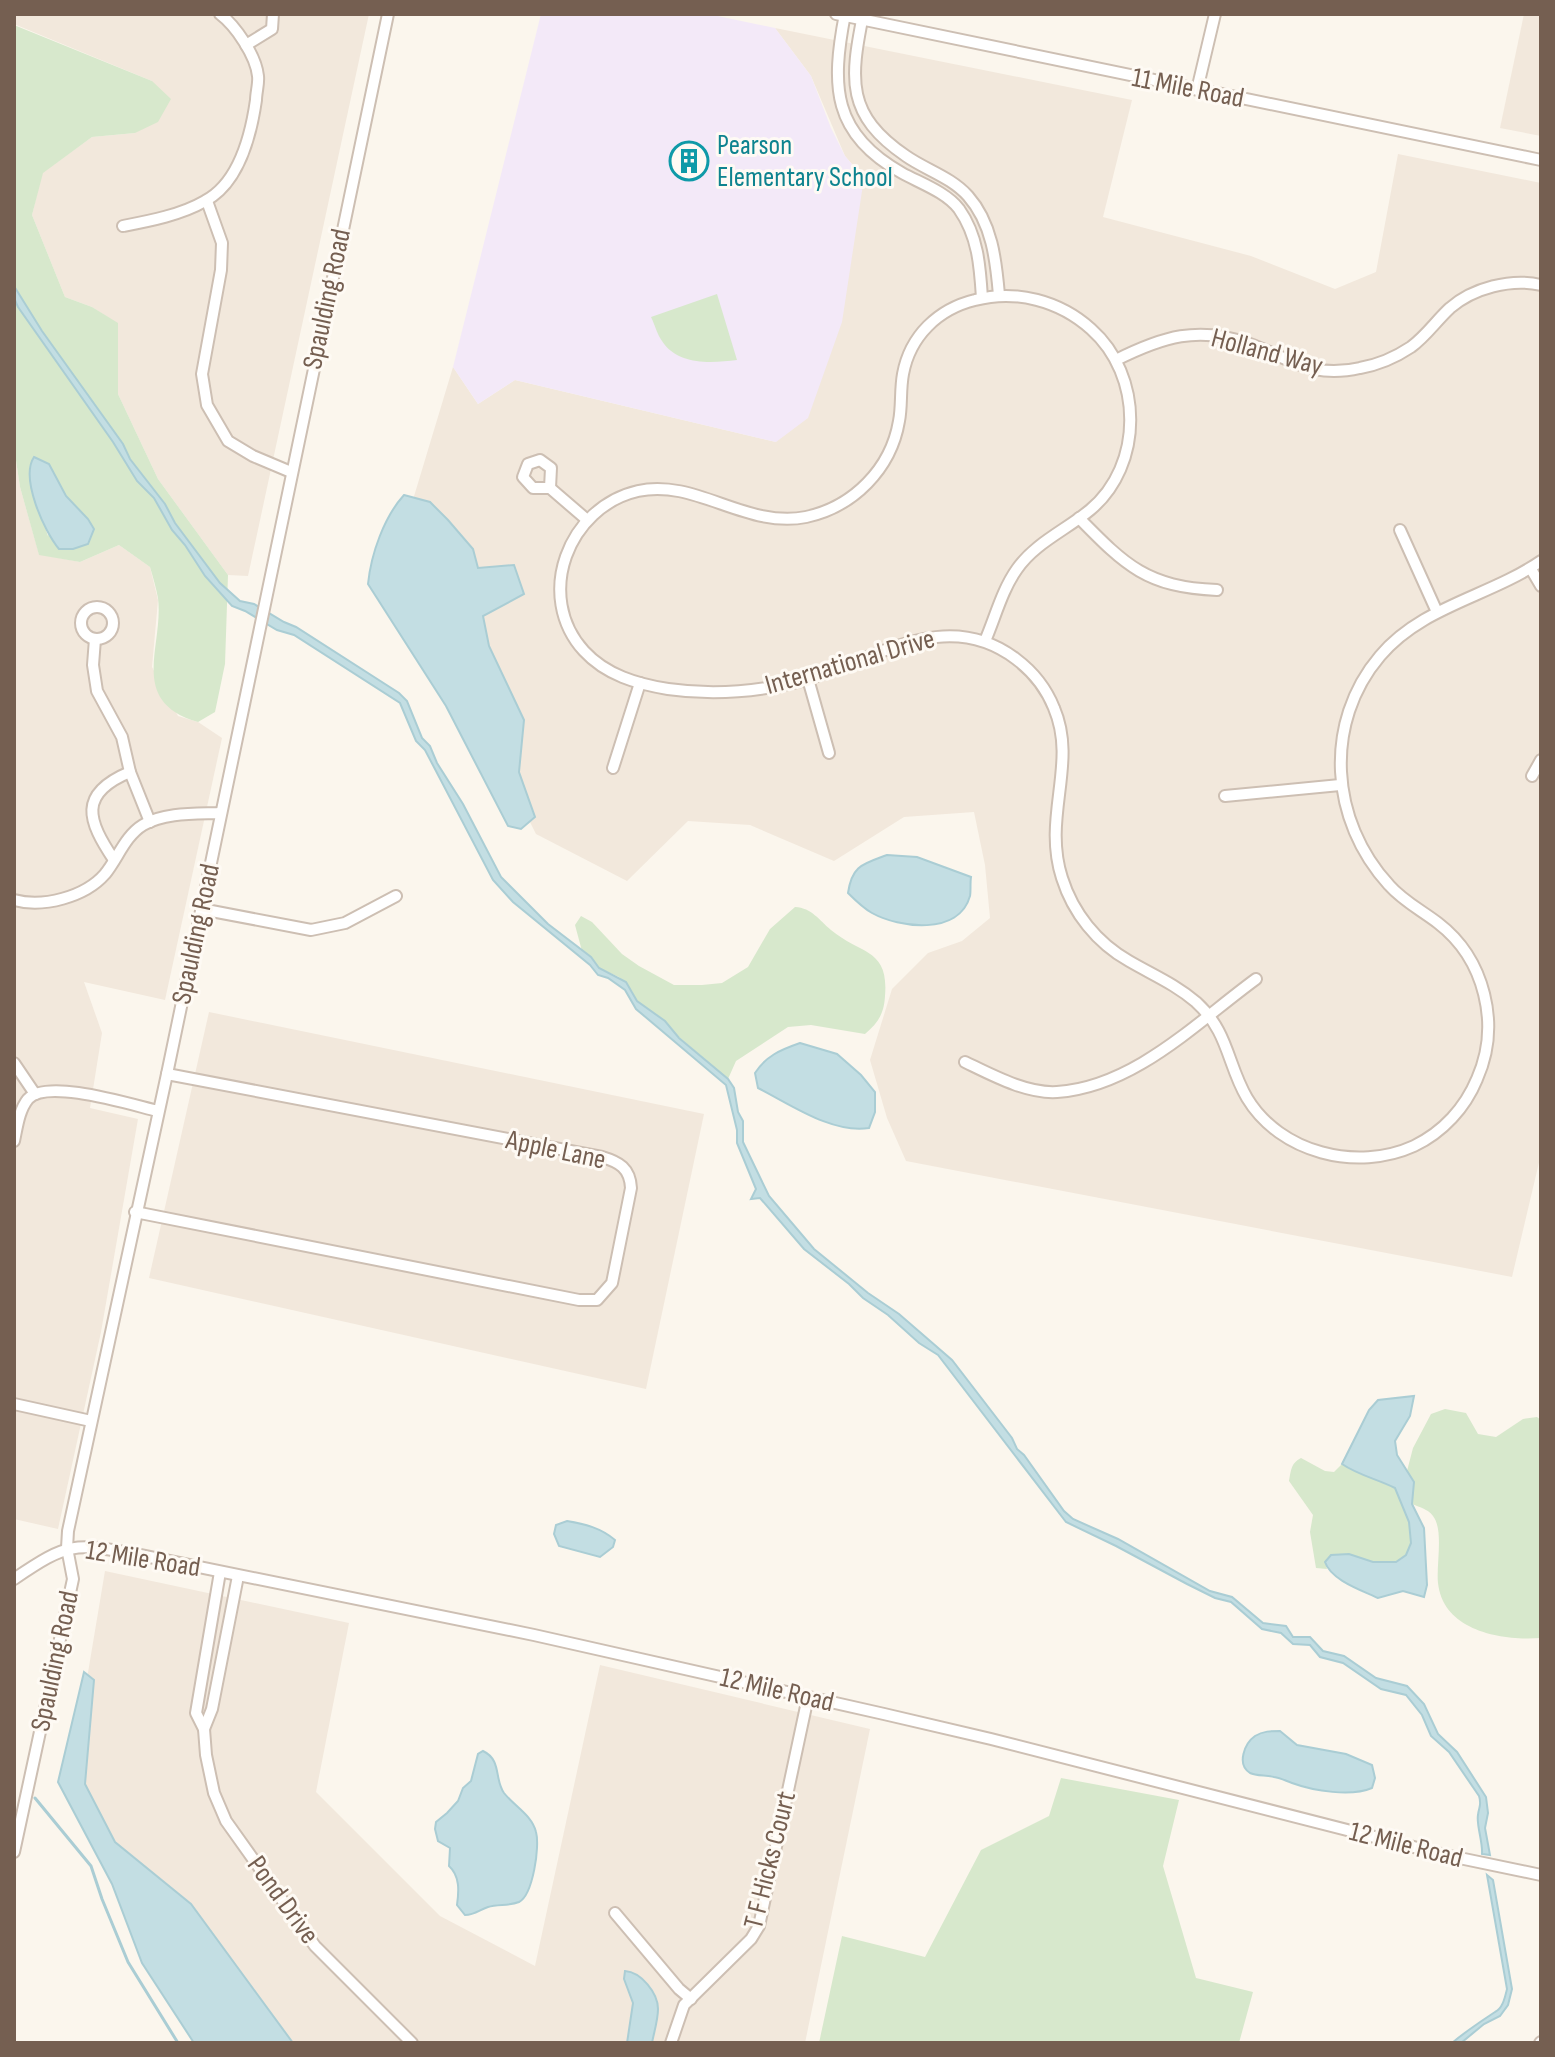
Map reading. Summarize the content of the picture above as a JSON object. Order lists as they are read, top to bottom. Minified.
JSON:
{"streets":{"street":["11 Mile Road","Spaulding Road","Holland Way","International Drive","Apple Lane","12 Mile Road","T F Hicks Court","Pond Drive"]},"crossings":[["Spaulding Road","Apple Lane"],["Spaulding Road","12 Mile Road"],["12 Mile Road","T F Hicks Court"],["12 Mile Road","Pond Drive"]],"places":{"building":["Pearson Elementary School"]}}
